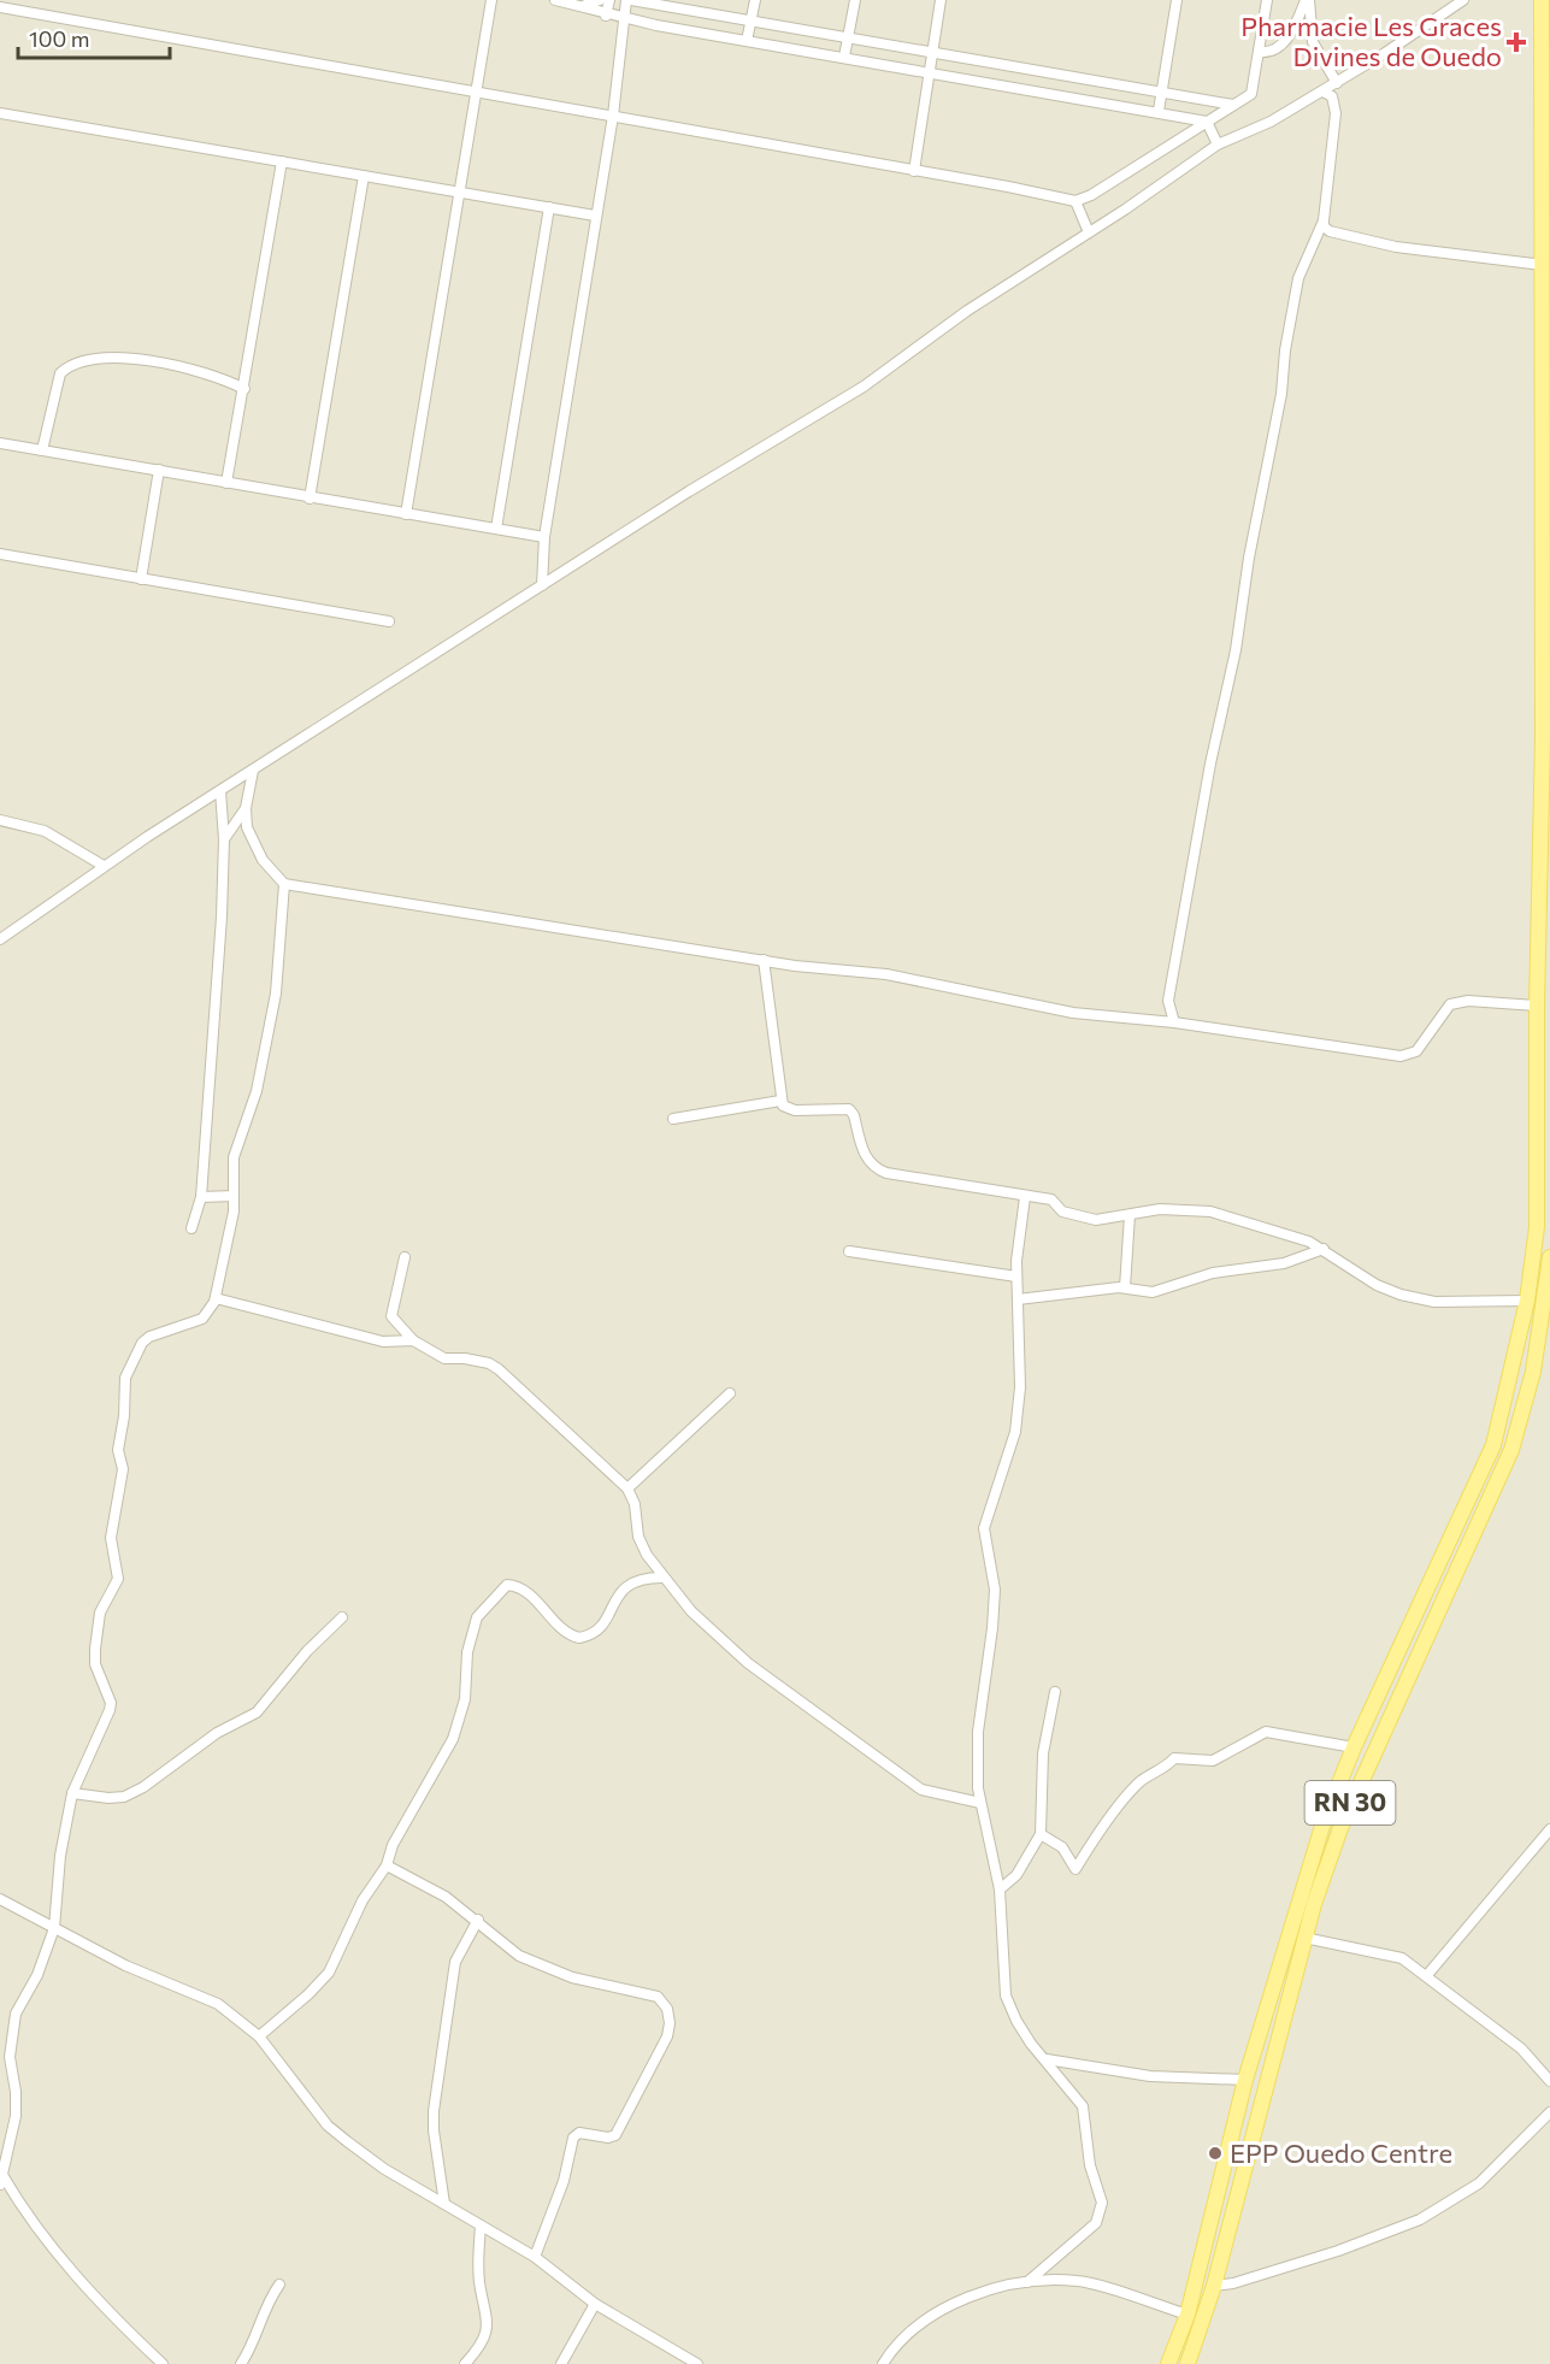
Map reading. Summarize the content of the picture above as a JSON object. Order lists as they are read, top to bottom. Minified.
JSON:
{"streets":{"main road":["RN 30"]},"places":{"health":["Pharmacie Les Graces Divines de Ouedo"],"other":["EPP Ouedo Centre"]},"scale_bar":"100 m"}
